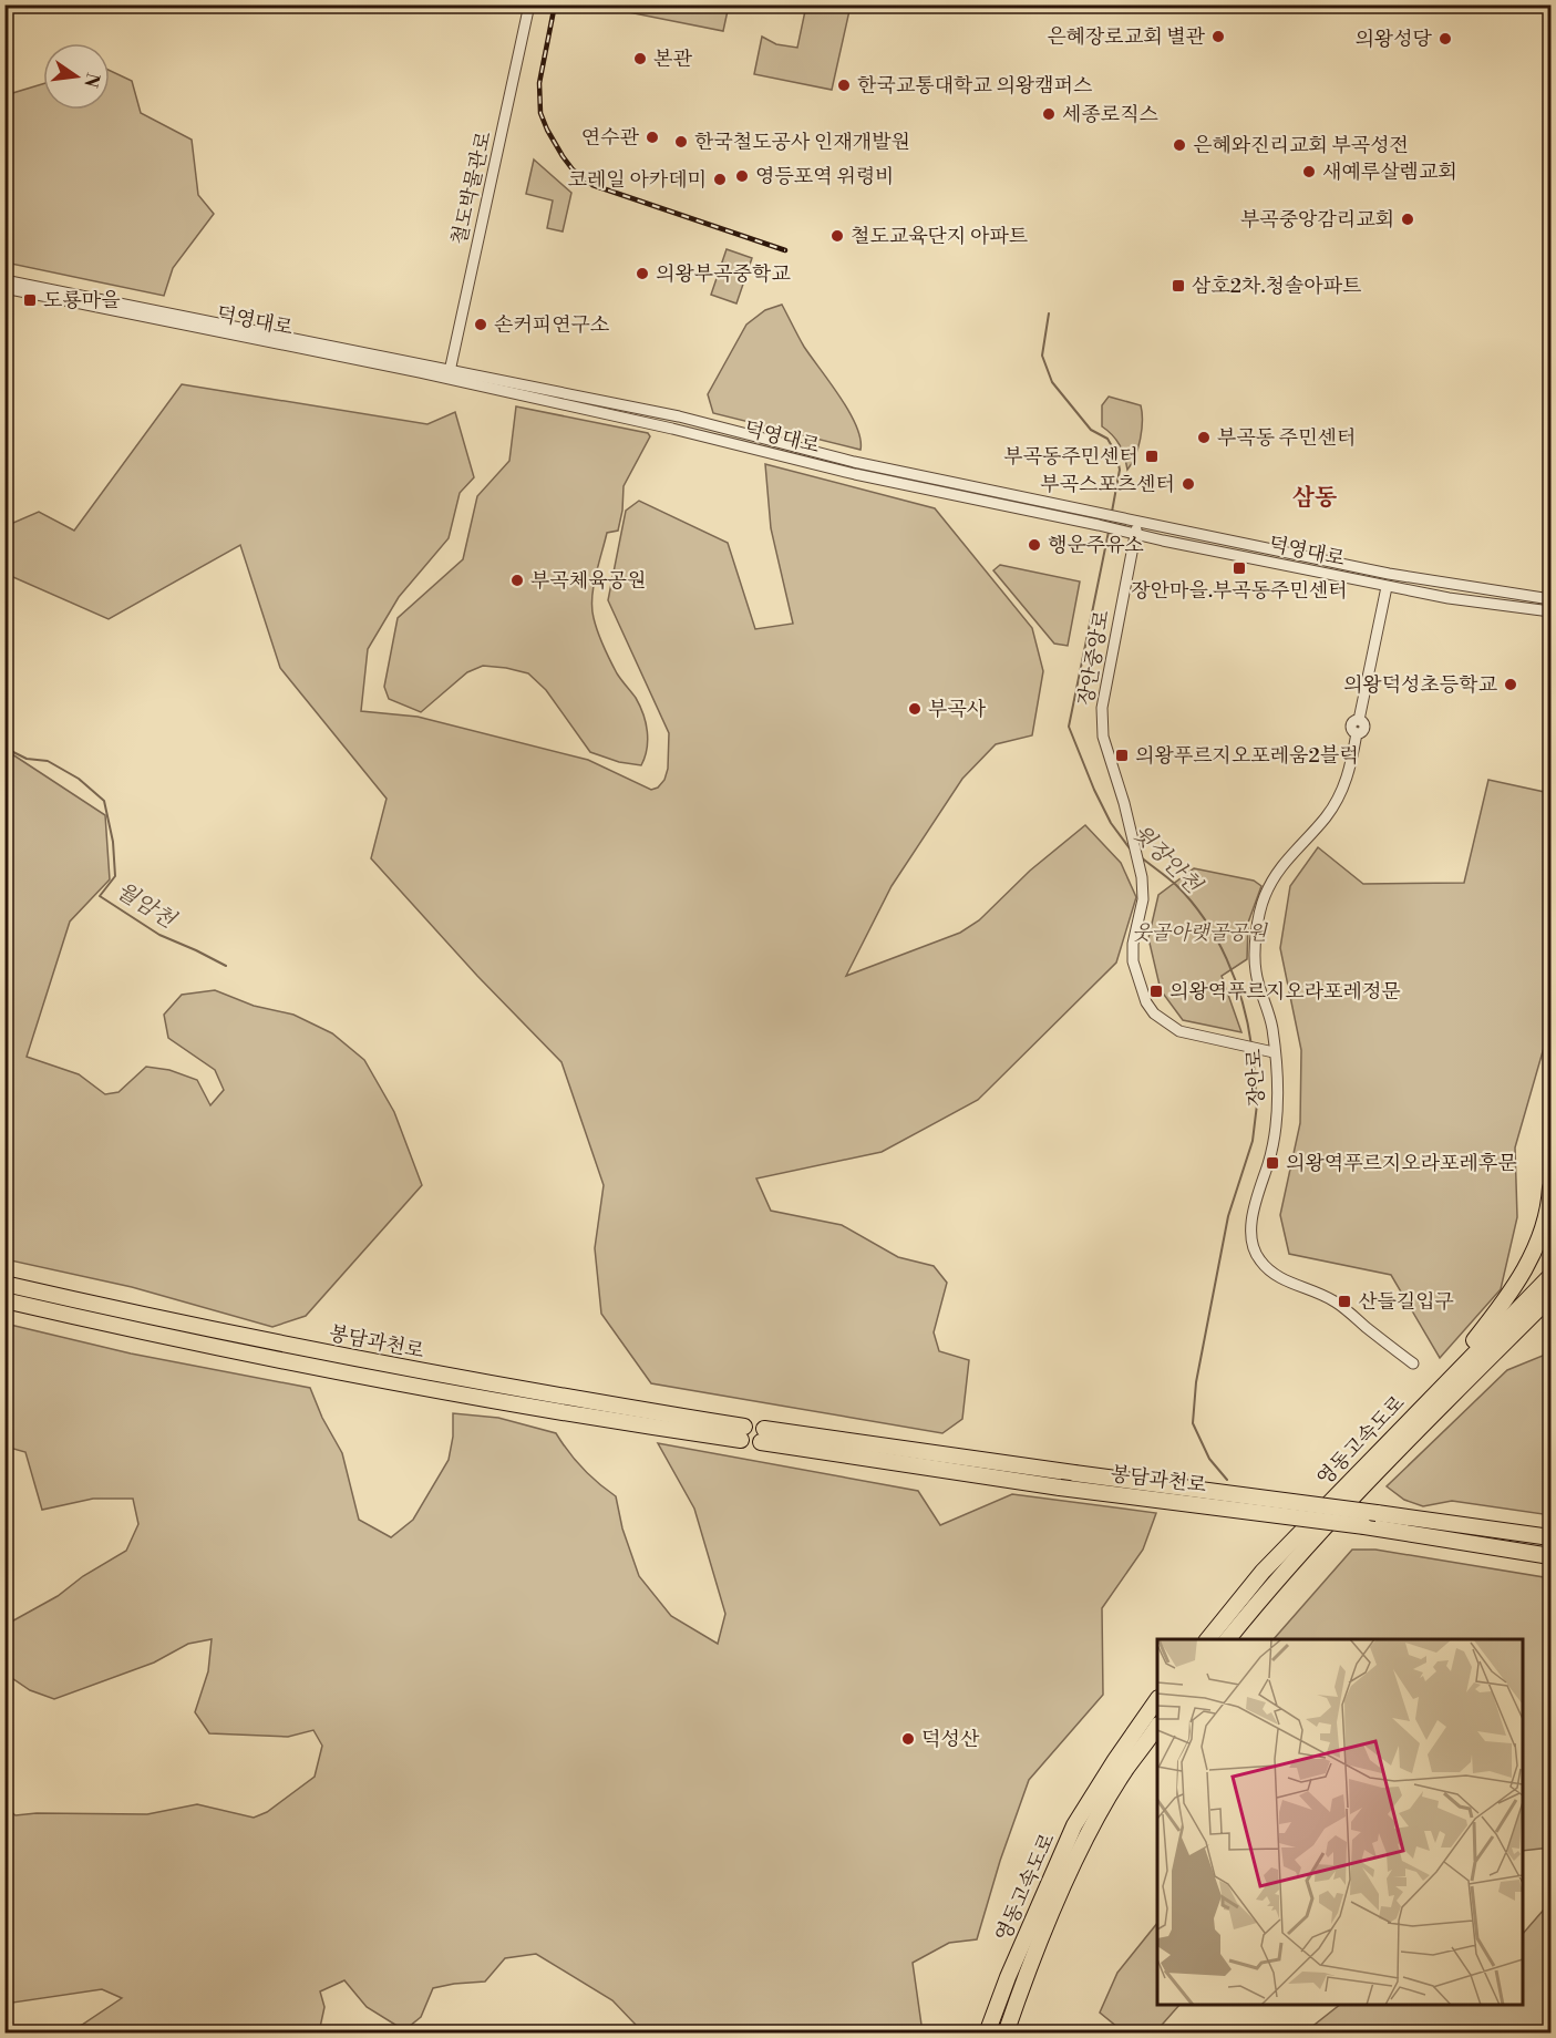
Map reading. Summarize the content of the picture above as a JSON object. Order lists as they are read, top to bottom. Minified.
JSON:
{"streets":{"highway":["봉담과천로","영동고속도로"],"street":["철도박물관로","덕영대로","장안중앙로","장안로"]},"crossings":[["철도박물관로","덕영대로"],["덕영대로","장안중앙로"],["덕영대로","장안로"],["장안중앙로","장안로"]],"districts":["삼동"],"water":["윗장안천","월암천"],"parks":["웃골아랫골공원"],"places":{"other":["은혜장로교회 별관","의왕성당","본관","한국교통대학교 의왕캠퍼스","세종로직스","연수관","한국철도공사 인재개발원","은혜와진리교회 부곡성전","새예루살렘교회","영등포역 위령비","코레일 아카데미","부곡중앙감리교회","철도교육단지 아파트","의왕부곡중학교","손커피연구소","부곡동 주민센터","부곡스포츠센터","행운주유소","부곡체육공원","의왕덕성초등학교","부곡사","덕성산"],"transit":["삼호2차.청솔아파트","도룡마을","부곡동주민센터","장안마을.부곡동주민센터","의왕푸르지오포레움2블럭","의왕역푸르지오라포레정문","의왕역푸르지오라포레후문","산들길입구"]},"north":"right"}
